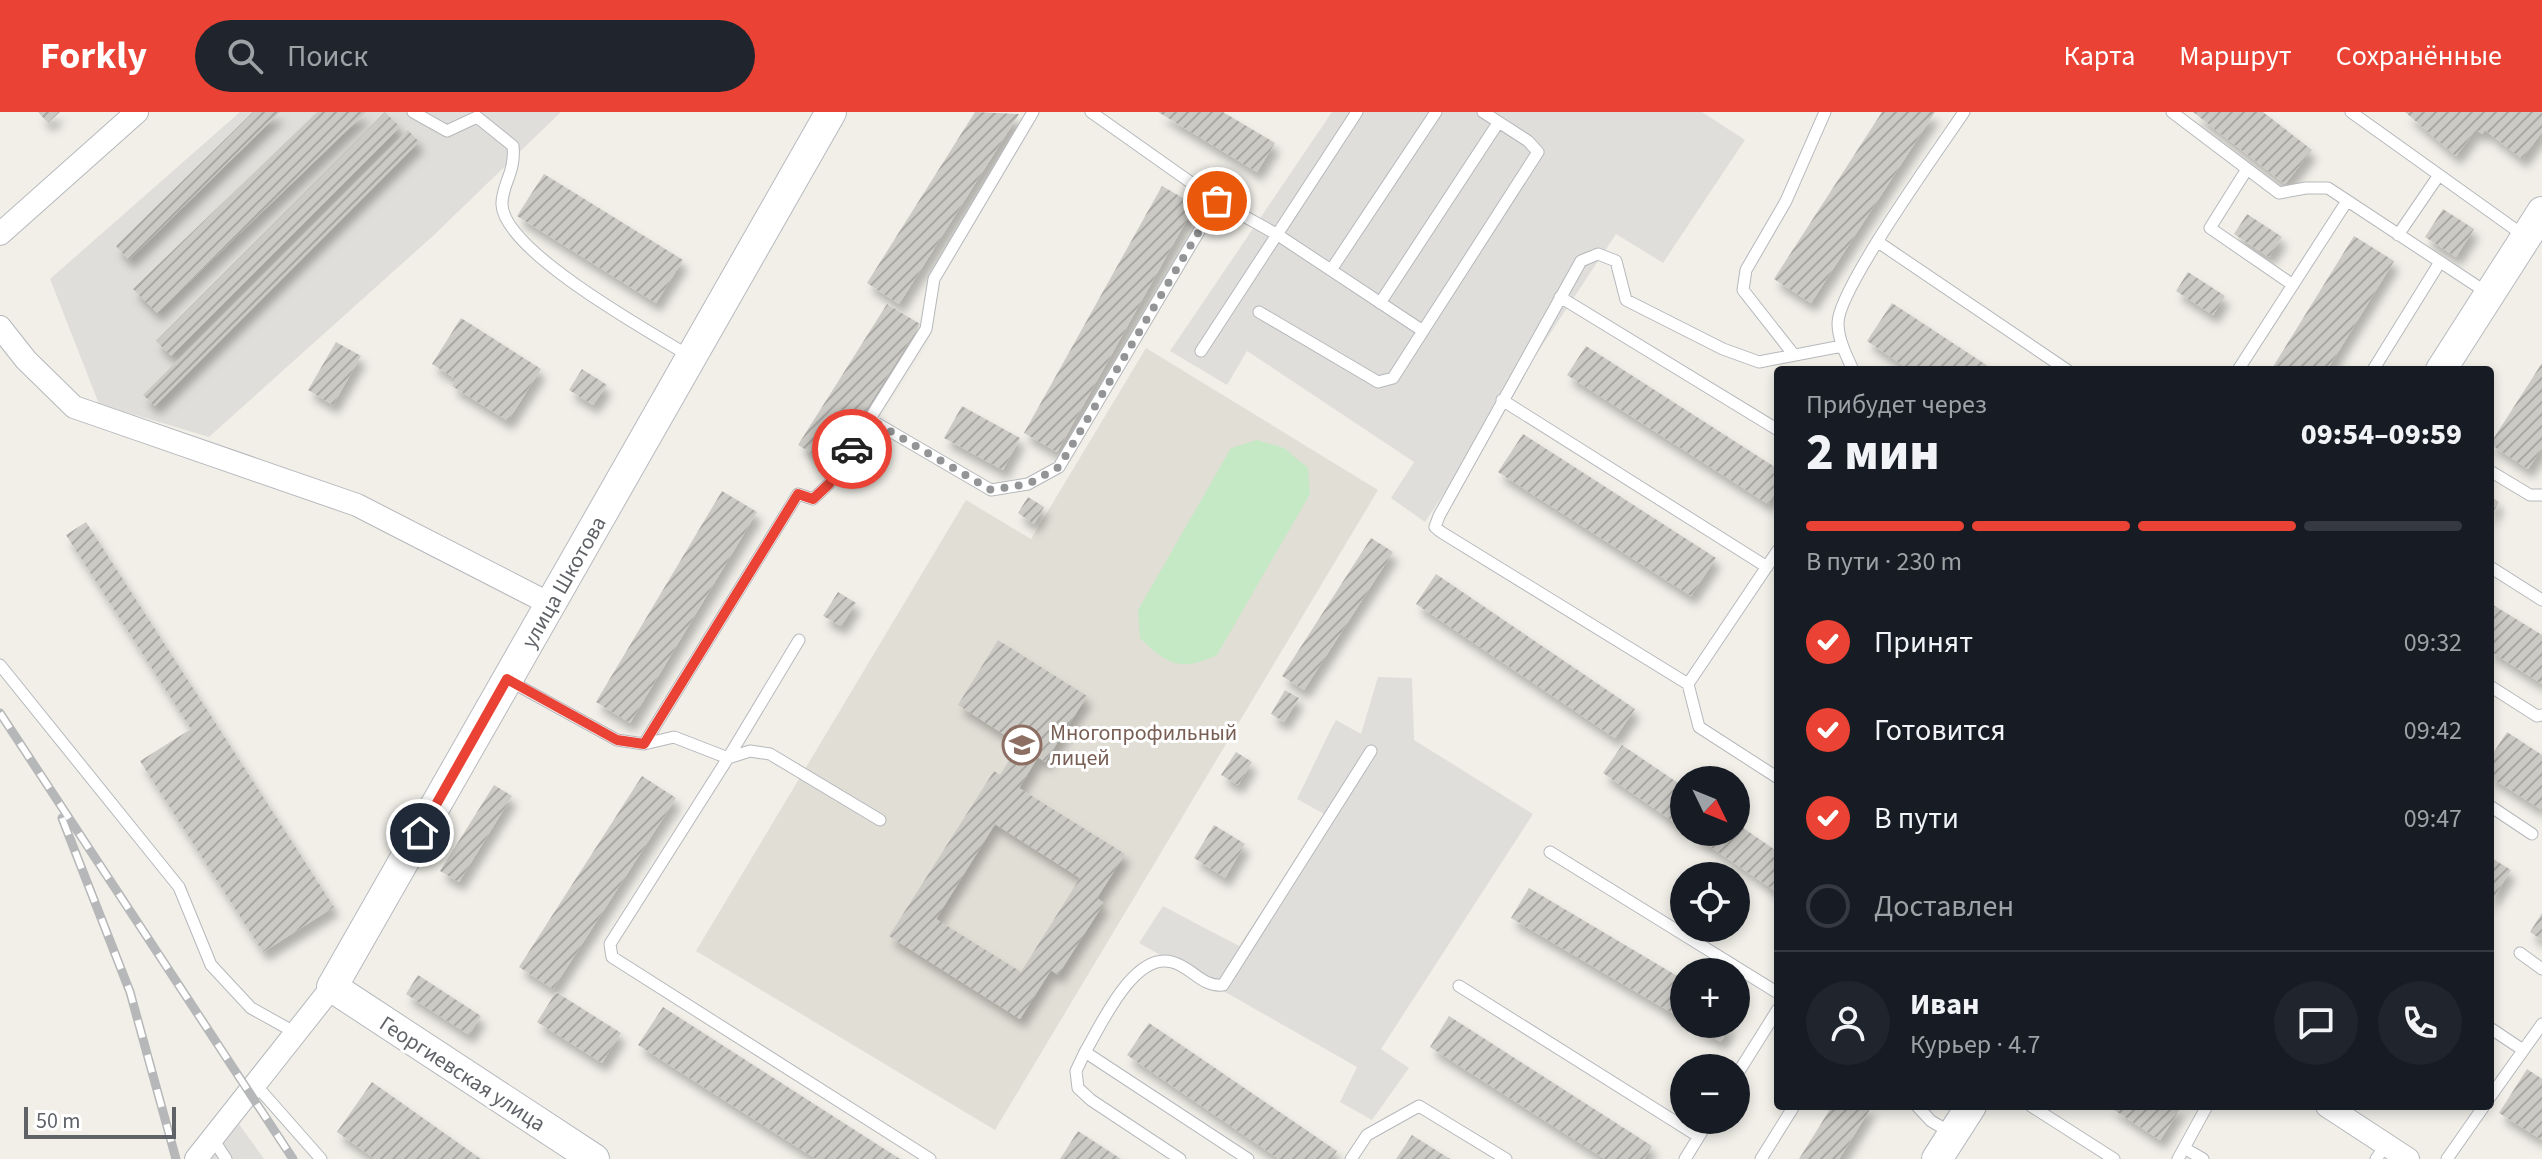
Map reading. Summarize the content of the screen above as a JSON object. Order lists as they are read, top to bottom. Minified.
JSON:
{"streets":{"street":["улица Шкотова","Георгиевская улица"]},"crossings":[["улица Шкотова","Георгиевская улица"]],"places":{"school or university":["Многопрофильный лицей"]},"scale_bar":"50 m","north":"bottom right","page":{"header":"Forkly","search":"Поиск","nav":["Карта","Маршрут","Сохранённые"],"heading":["2 мин","Прибудет через","09:54–09:59"],"panel":["Иван","Курьер · 4.7"],"bar":"В пути · 230 m","list":[["Принят","09:32"],["Готовится","09:42"],["В пути","09:47"],"Доставлен"],"map_buttons":["+","−"],"scale":"50 m"}}
